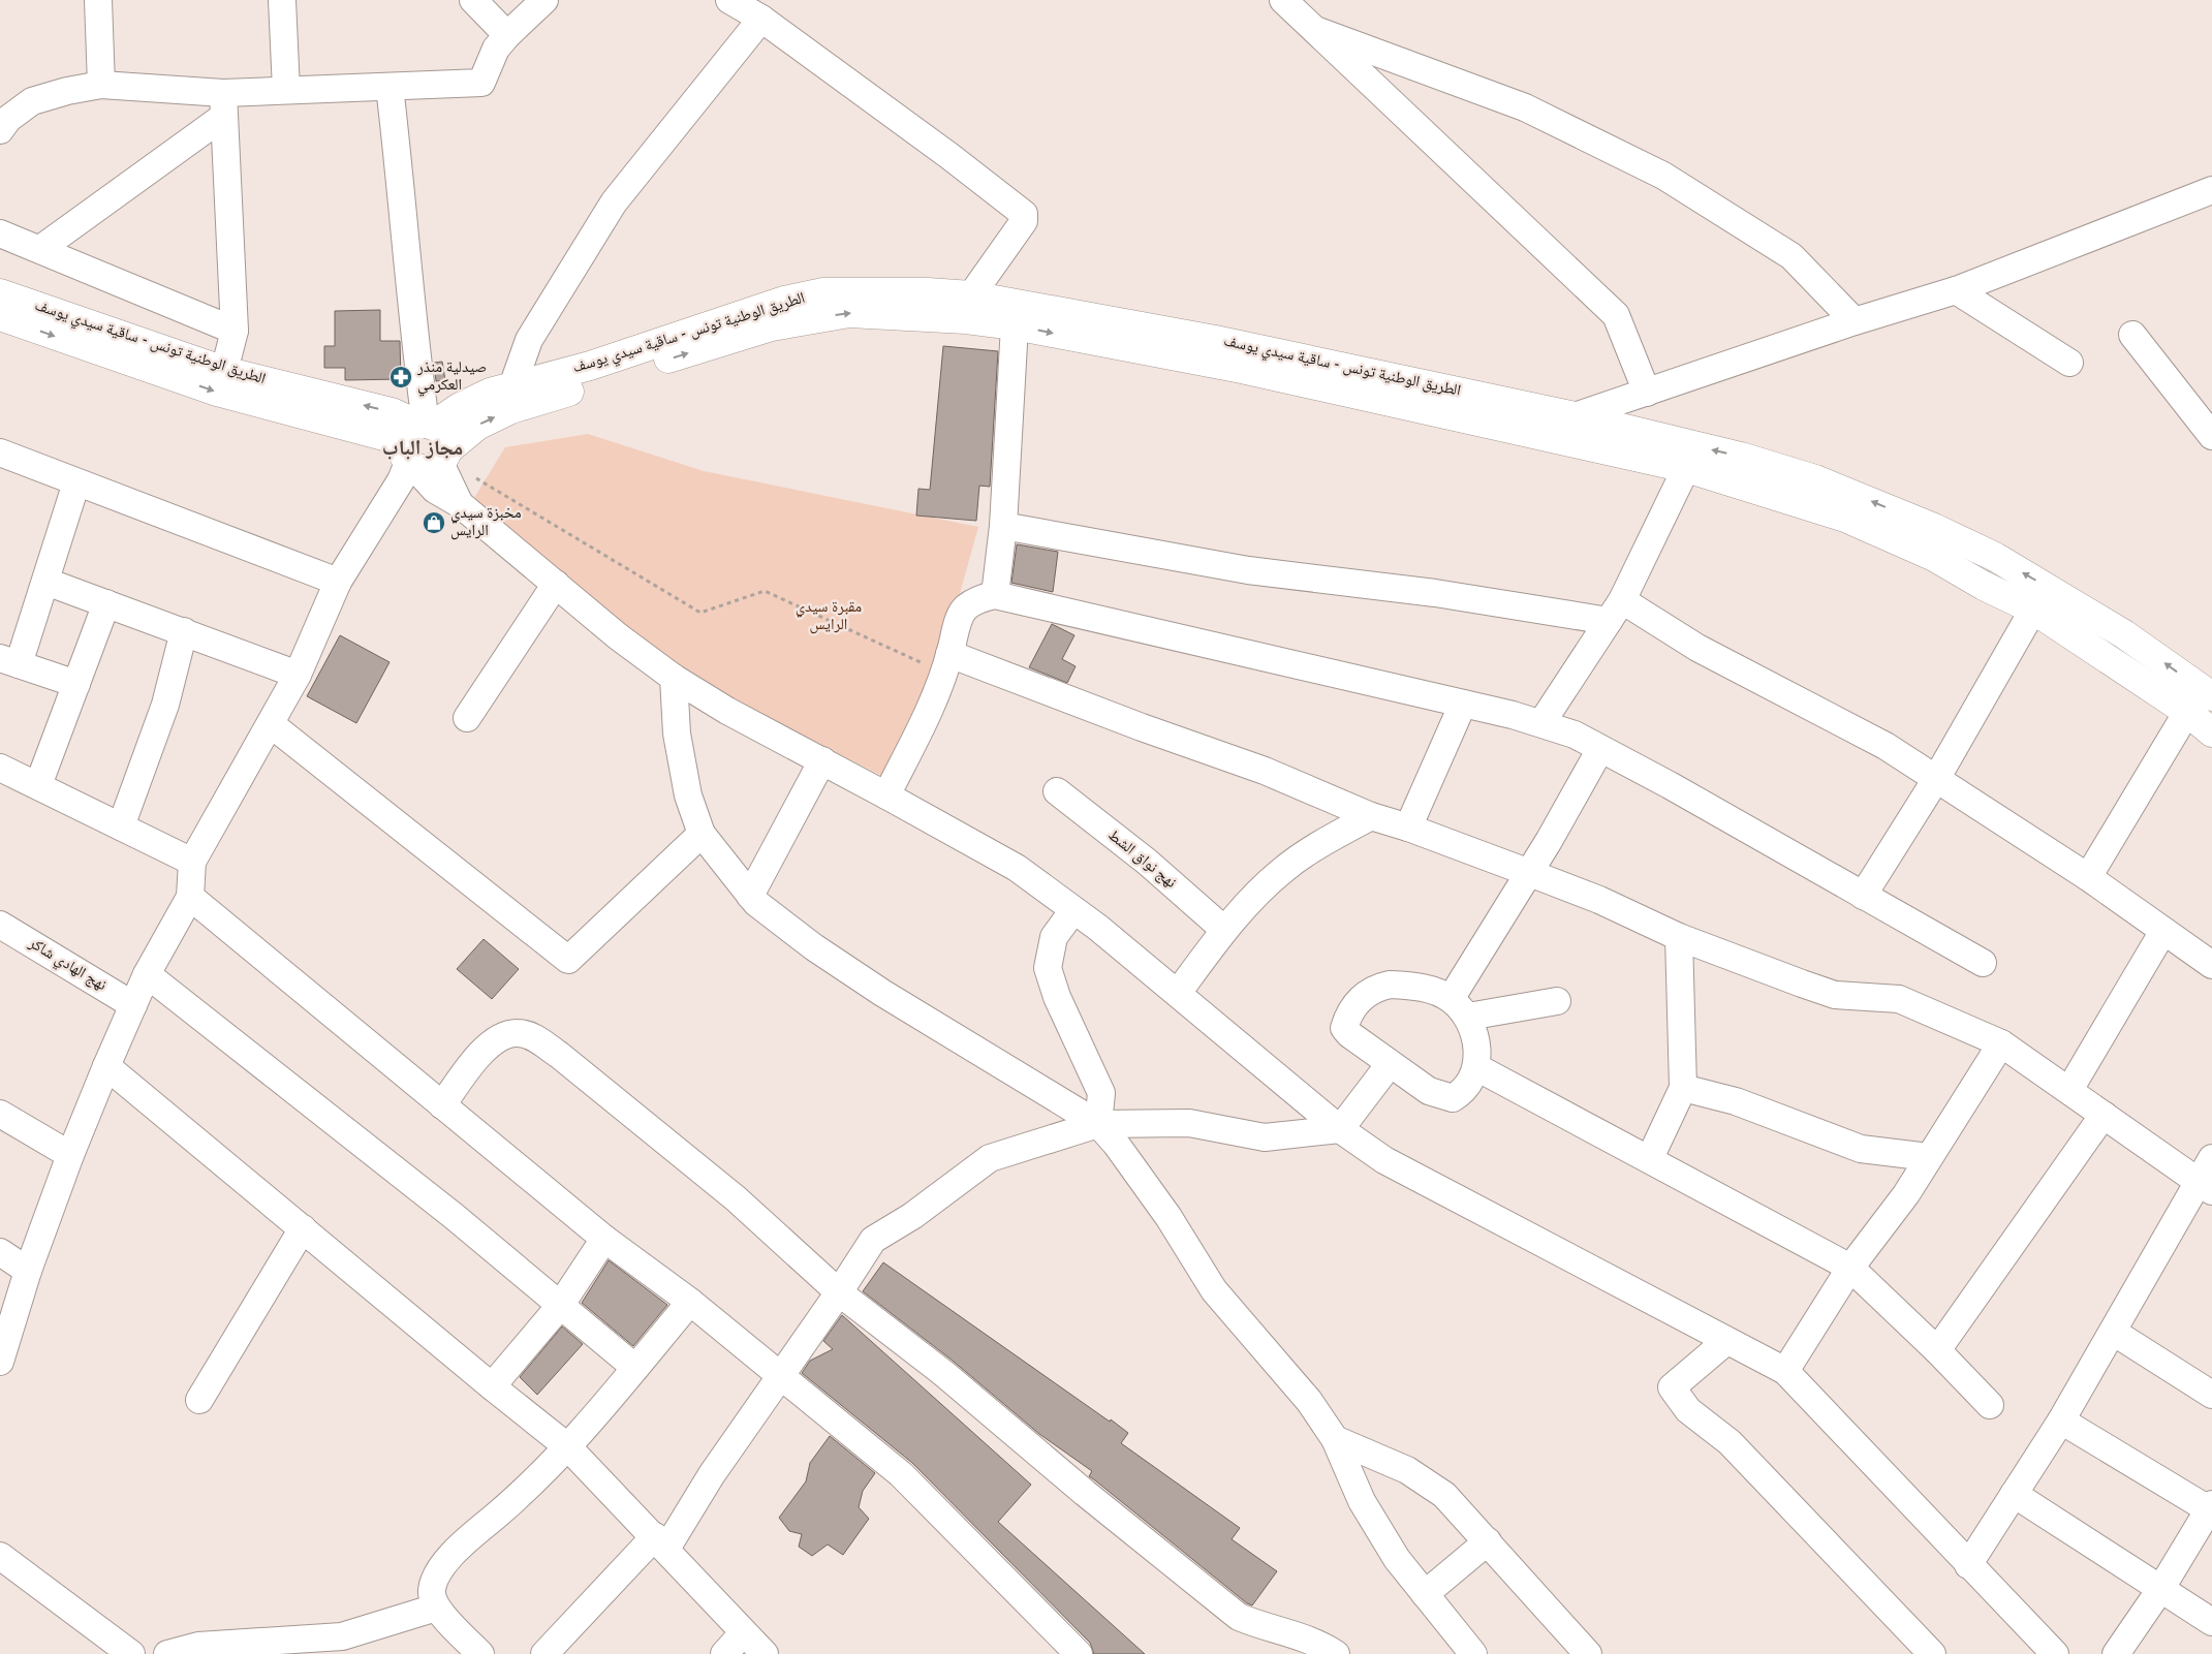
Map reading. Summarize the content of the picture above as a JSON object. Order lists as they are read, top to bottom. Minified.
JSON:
{"streets":{"main road":["الطريق الوطنية تونس - ساقية سيدي يوسف"],"street":["نهج نواق الشط","نهج الهادي شاكر"]},"districts":["مجاز الباب"],"parks":["مقبرة سيدي الرايس"],"places":{"pharmacy":["صيدلية منذر العكرمي"],"shop":["مخبزة سيدي الرايس"]}}
